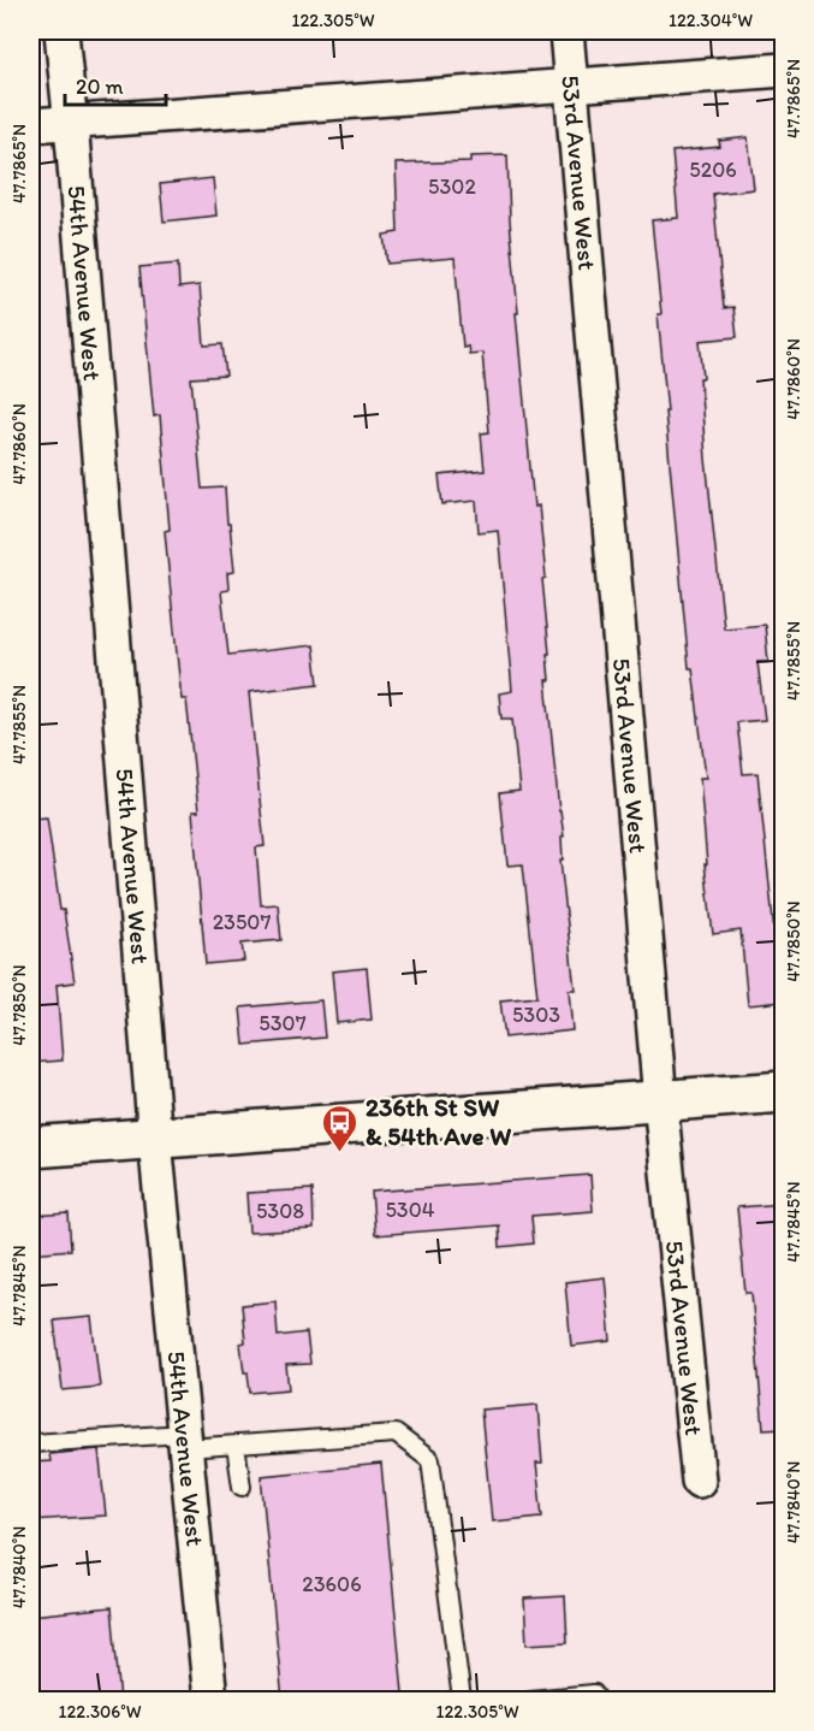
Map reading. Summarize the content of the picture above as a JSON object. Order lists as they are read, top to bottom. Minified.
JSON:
{"streets":{"street":["53rd Avenue West","54th Avenue West"]},"places":{"bus stop":["236th St SW & 54th Ave W"]},"house_numbers":["5206","5302","23507","5303","5307","5304","5308","23606"],"scale_bar":"20 m","coordinates":["122.305°W","122.304°W","47.7865°N","47.7860°N","47.7855°N","47.7850°N","47.7845°N","47.7840°N","122.306°W"]}
